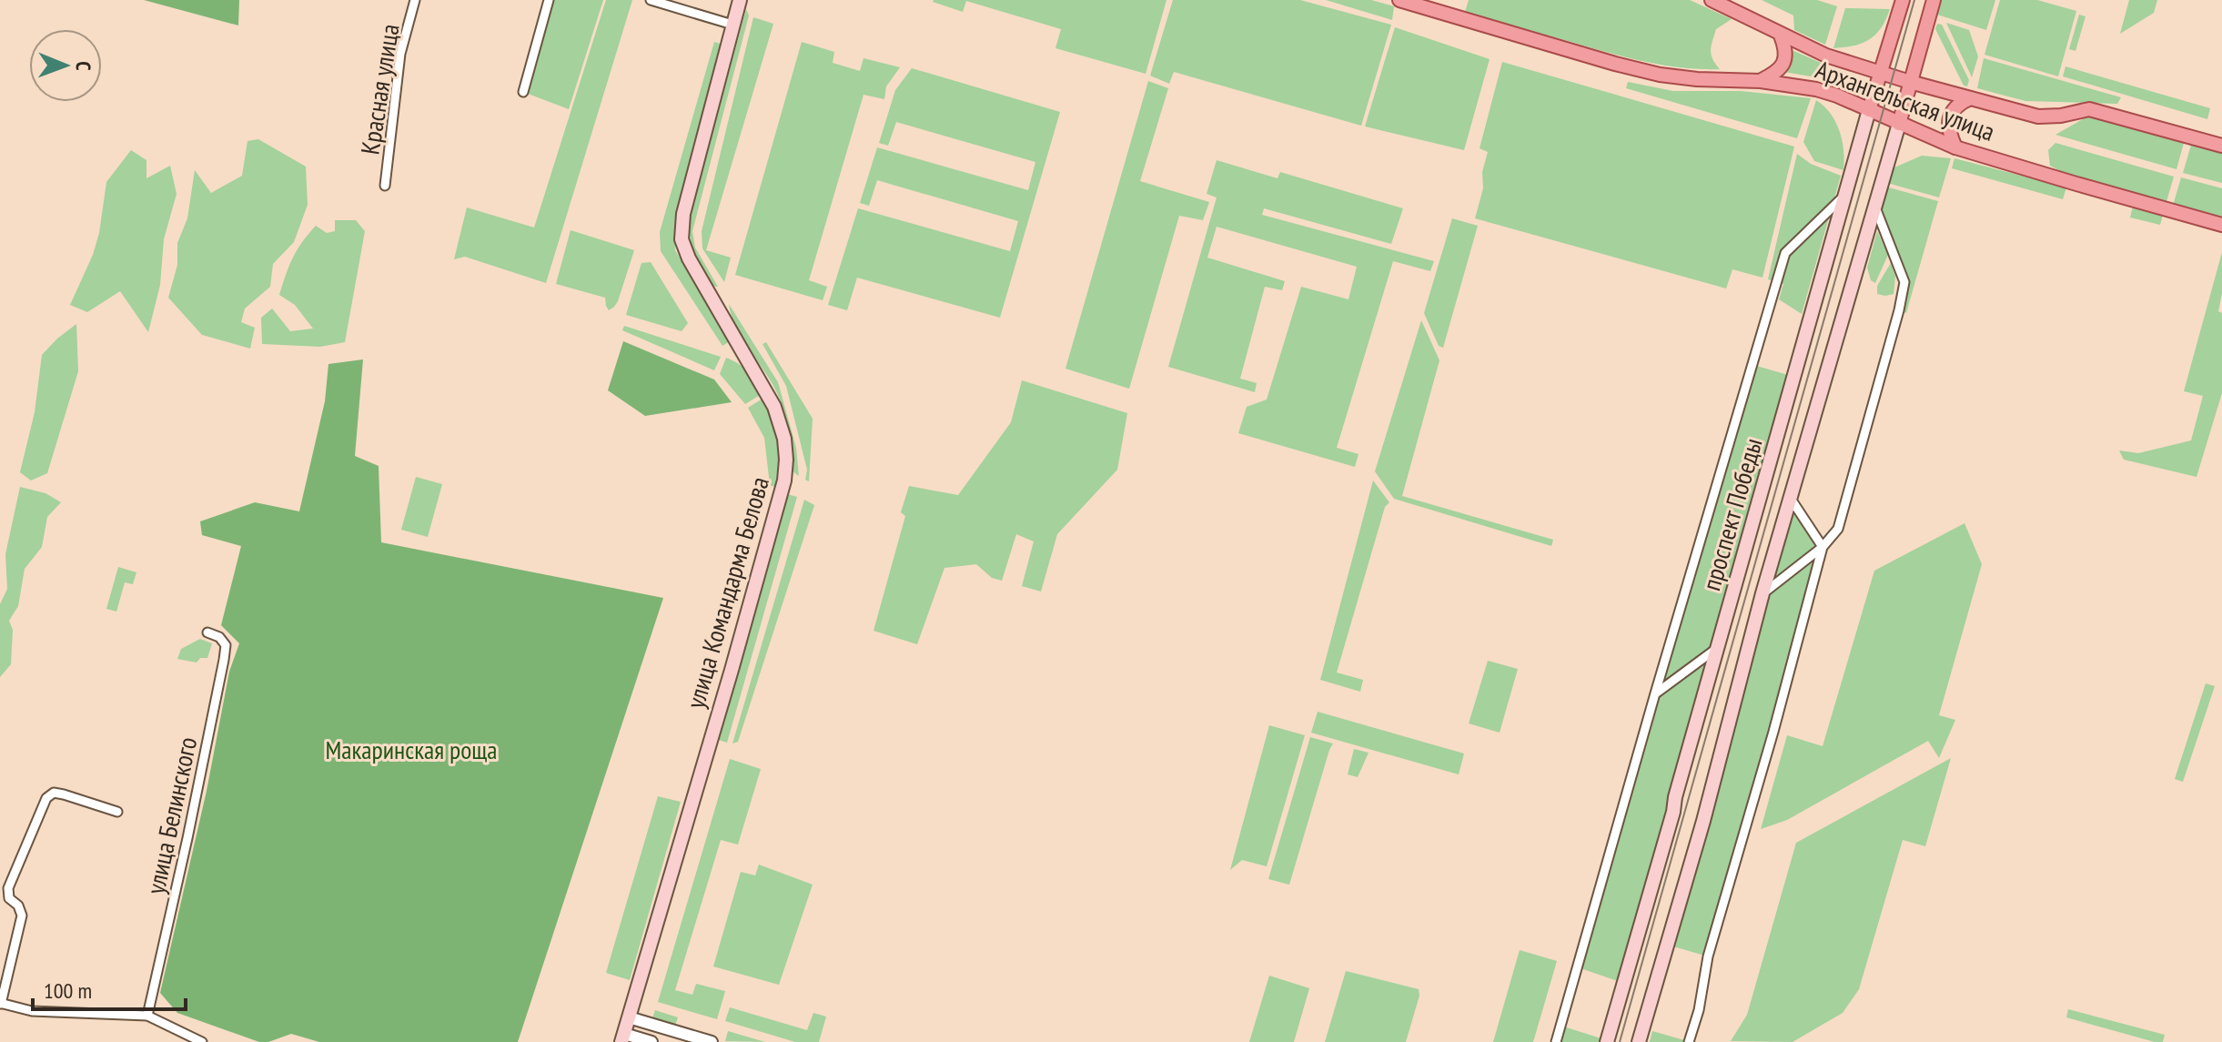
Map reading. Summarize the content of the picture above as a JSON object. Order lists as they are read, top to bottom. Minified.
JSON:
{"streets":{"main road":["Архангельская улица","проспект Победы","улица Командарма Белова"],"street":["Красная улица","улица Белинского"]},"crossings":[["Архангельская улица","проспект Победы"]],"parks":["Макаринская роща"],"scale_bar":"100 m","north":"right"}
